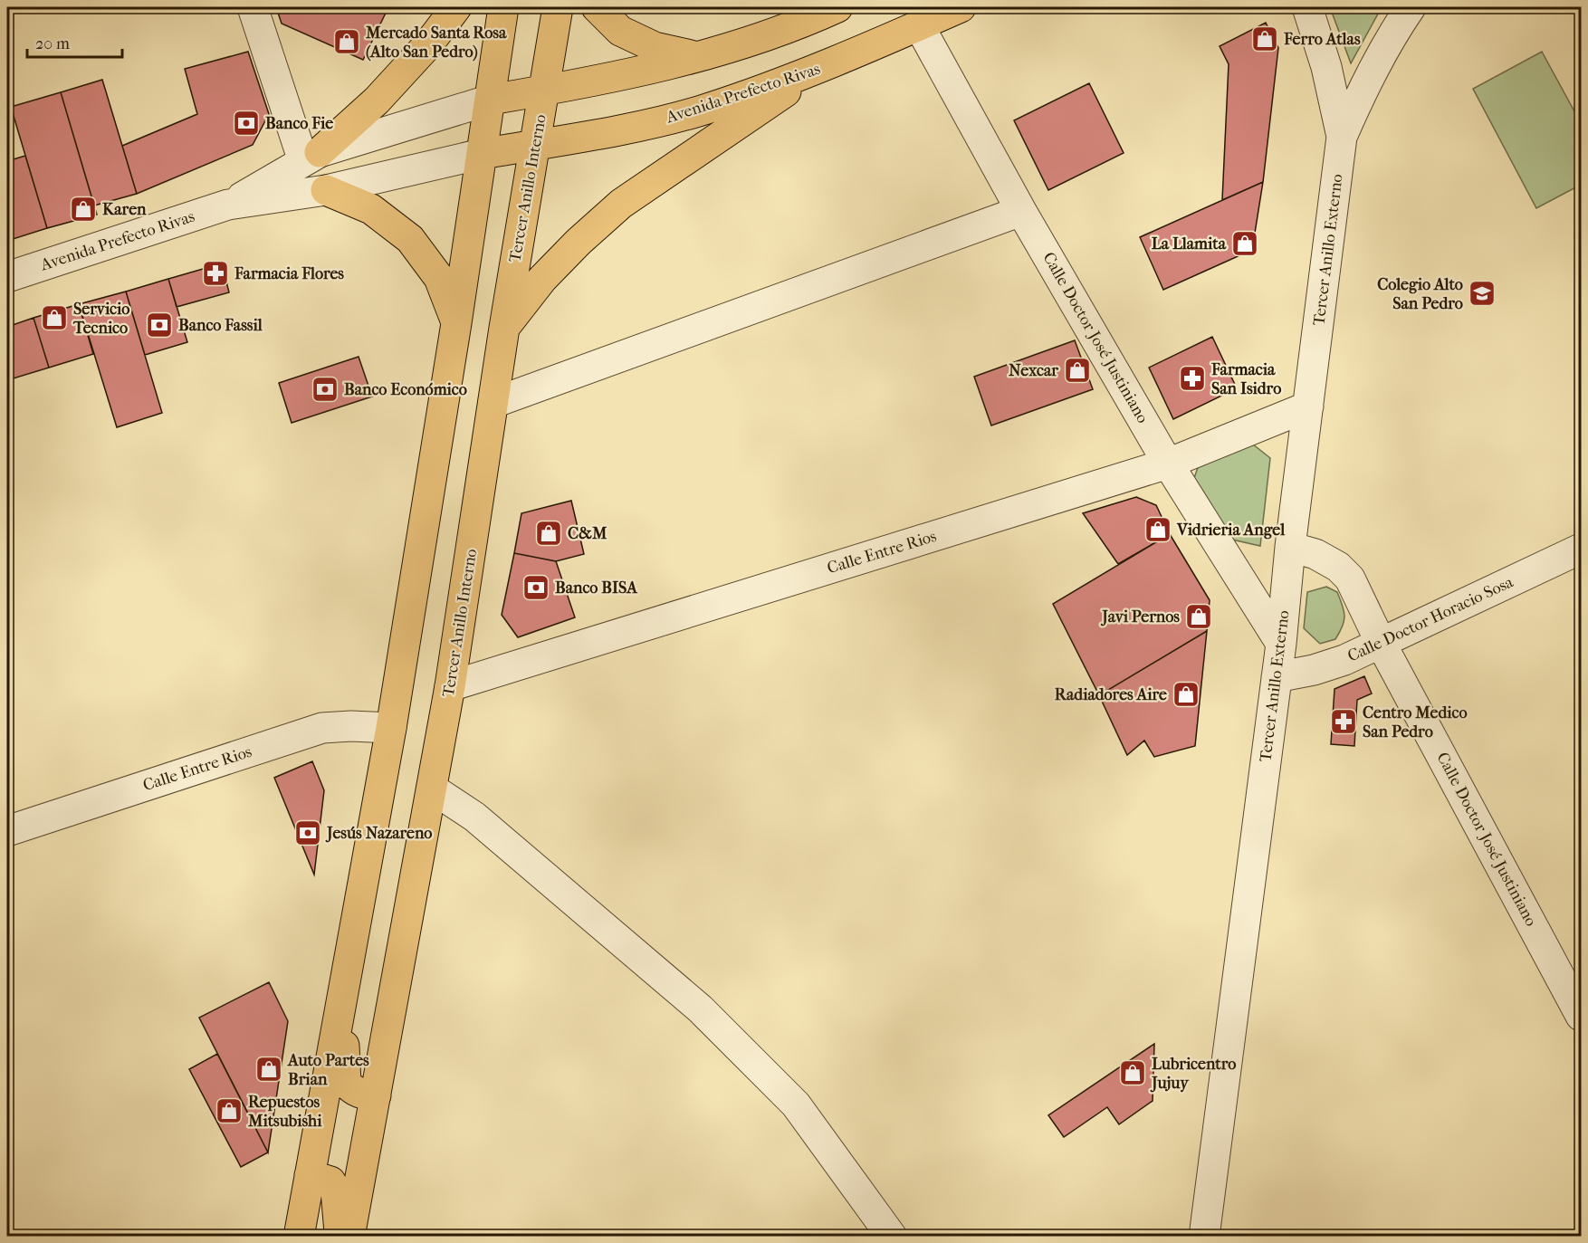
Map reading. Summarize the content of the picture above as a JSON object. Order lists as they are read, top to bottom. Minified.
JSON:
{"streets":{"main road":["Avenida Prefecto Rivas","Tercer Anillo Interno"],"street":["Tercer Anillo Externo","Calle Doctor José Justiniano","Calle Entre Rios","Calle Doctor Horacio Sosa"]},"crossings":[["Avenida Prefecto Rivas","Tercer Anillo Interno"],["Avenida Prefecto Rivas","Calle Doctor José Justiniano"],["Tercer Anillo Interno","Calle Entre Rios"],["Tercer Anillo Externo","Calle Doctor José Justiniano"],["Tercer Anillo Externo","Calle Entre Rios"],["Tercer Anillo Externo","Calle Doctor Horacio Sosa"],["Calle Doctor José Justiniano","Calle Entre Rios"],["Calle Doctor José Justiniano","Calle Doctor Horacio Sosa"]],"places":{"shop":["Ferro Atlas","Mercado Santa Rosa (Alto San Pedro)","Karen","La Llamita","Servicio Tecnico","Nexcar","Vidrieria Angel","C&M","Javi Pernos","Radiadores Aire","Auto Partes Brian","Lubricentro Jujuy","Repuestos Mitsubishi"],"bank":["Banco Fie","Banco Fassil","Banco Económico","Banco BISA","Jesús Nazareno"],"pharmacy":["Farmacia Flores","Farmacia San Isidro","Centro Medico San Pedro"],"school or university":["Colegio Alto San Pedro"]},"scale_bar":"20 m"}
